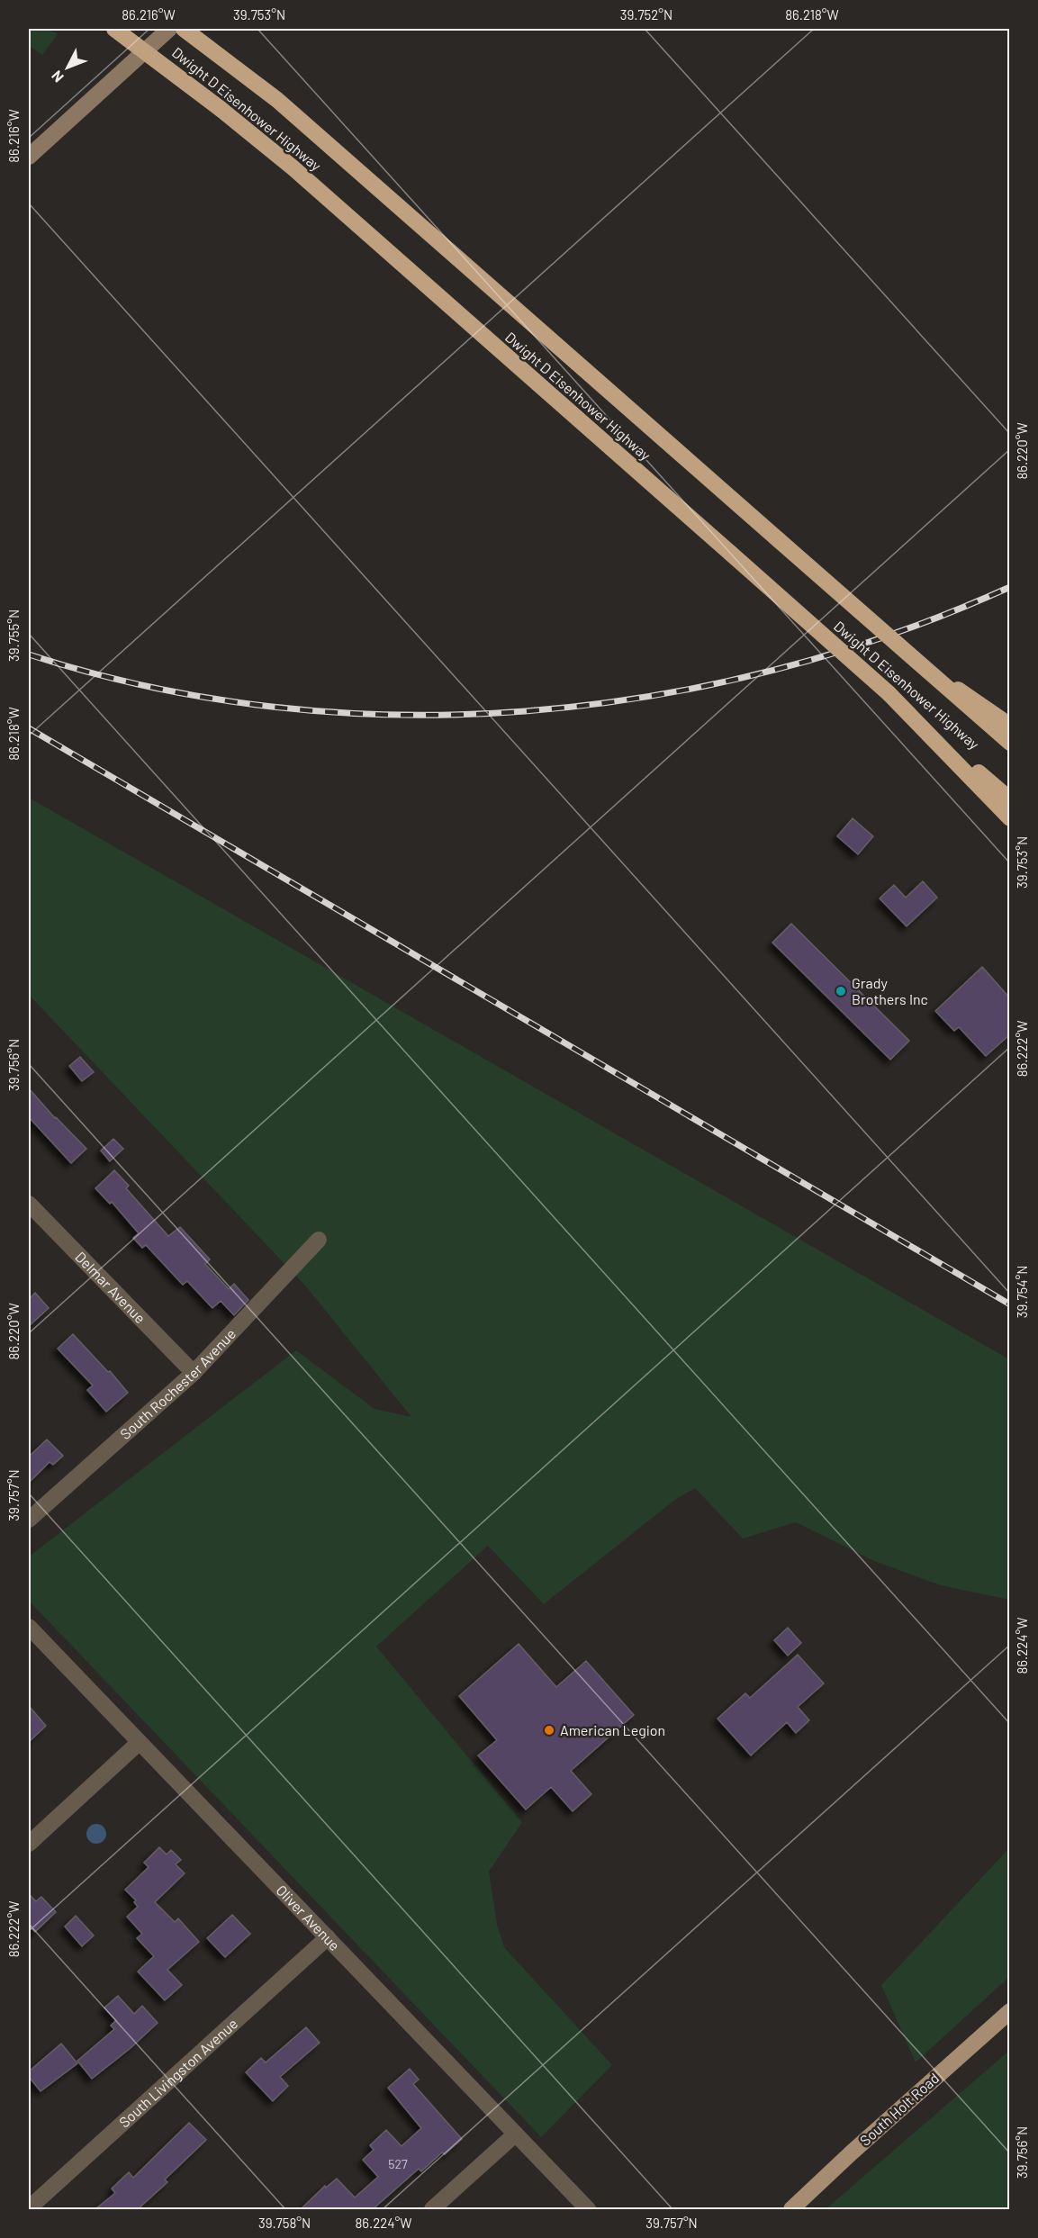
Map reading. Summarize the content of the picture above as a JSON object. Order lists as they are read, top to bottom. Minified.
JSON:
{"streets":{"highway":["Dwight D Eisenhower Highway"],"main road":["South Holt Road"],"street":["Delmar Avenue","South Rochester Avenue","Oliver Avenue","South Livingston Avenue"]},"crossings":[["Delmar Avenue","South Rochester Avenue"],["Oliver Avenue","South Livingston Avenue"]],"places":["Grady Brothers Inc","American Legion"],"house_numbers":["527"],"north":"bottom left","coordinates":["86.216°W","39.753°N","39.752°N","86.218°W","86.220°W","39.755°N","86.222°W","39.756°N","39.754°N","39.757°N","86.224°W","39.758°N"]}
